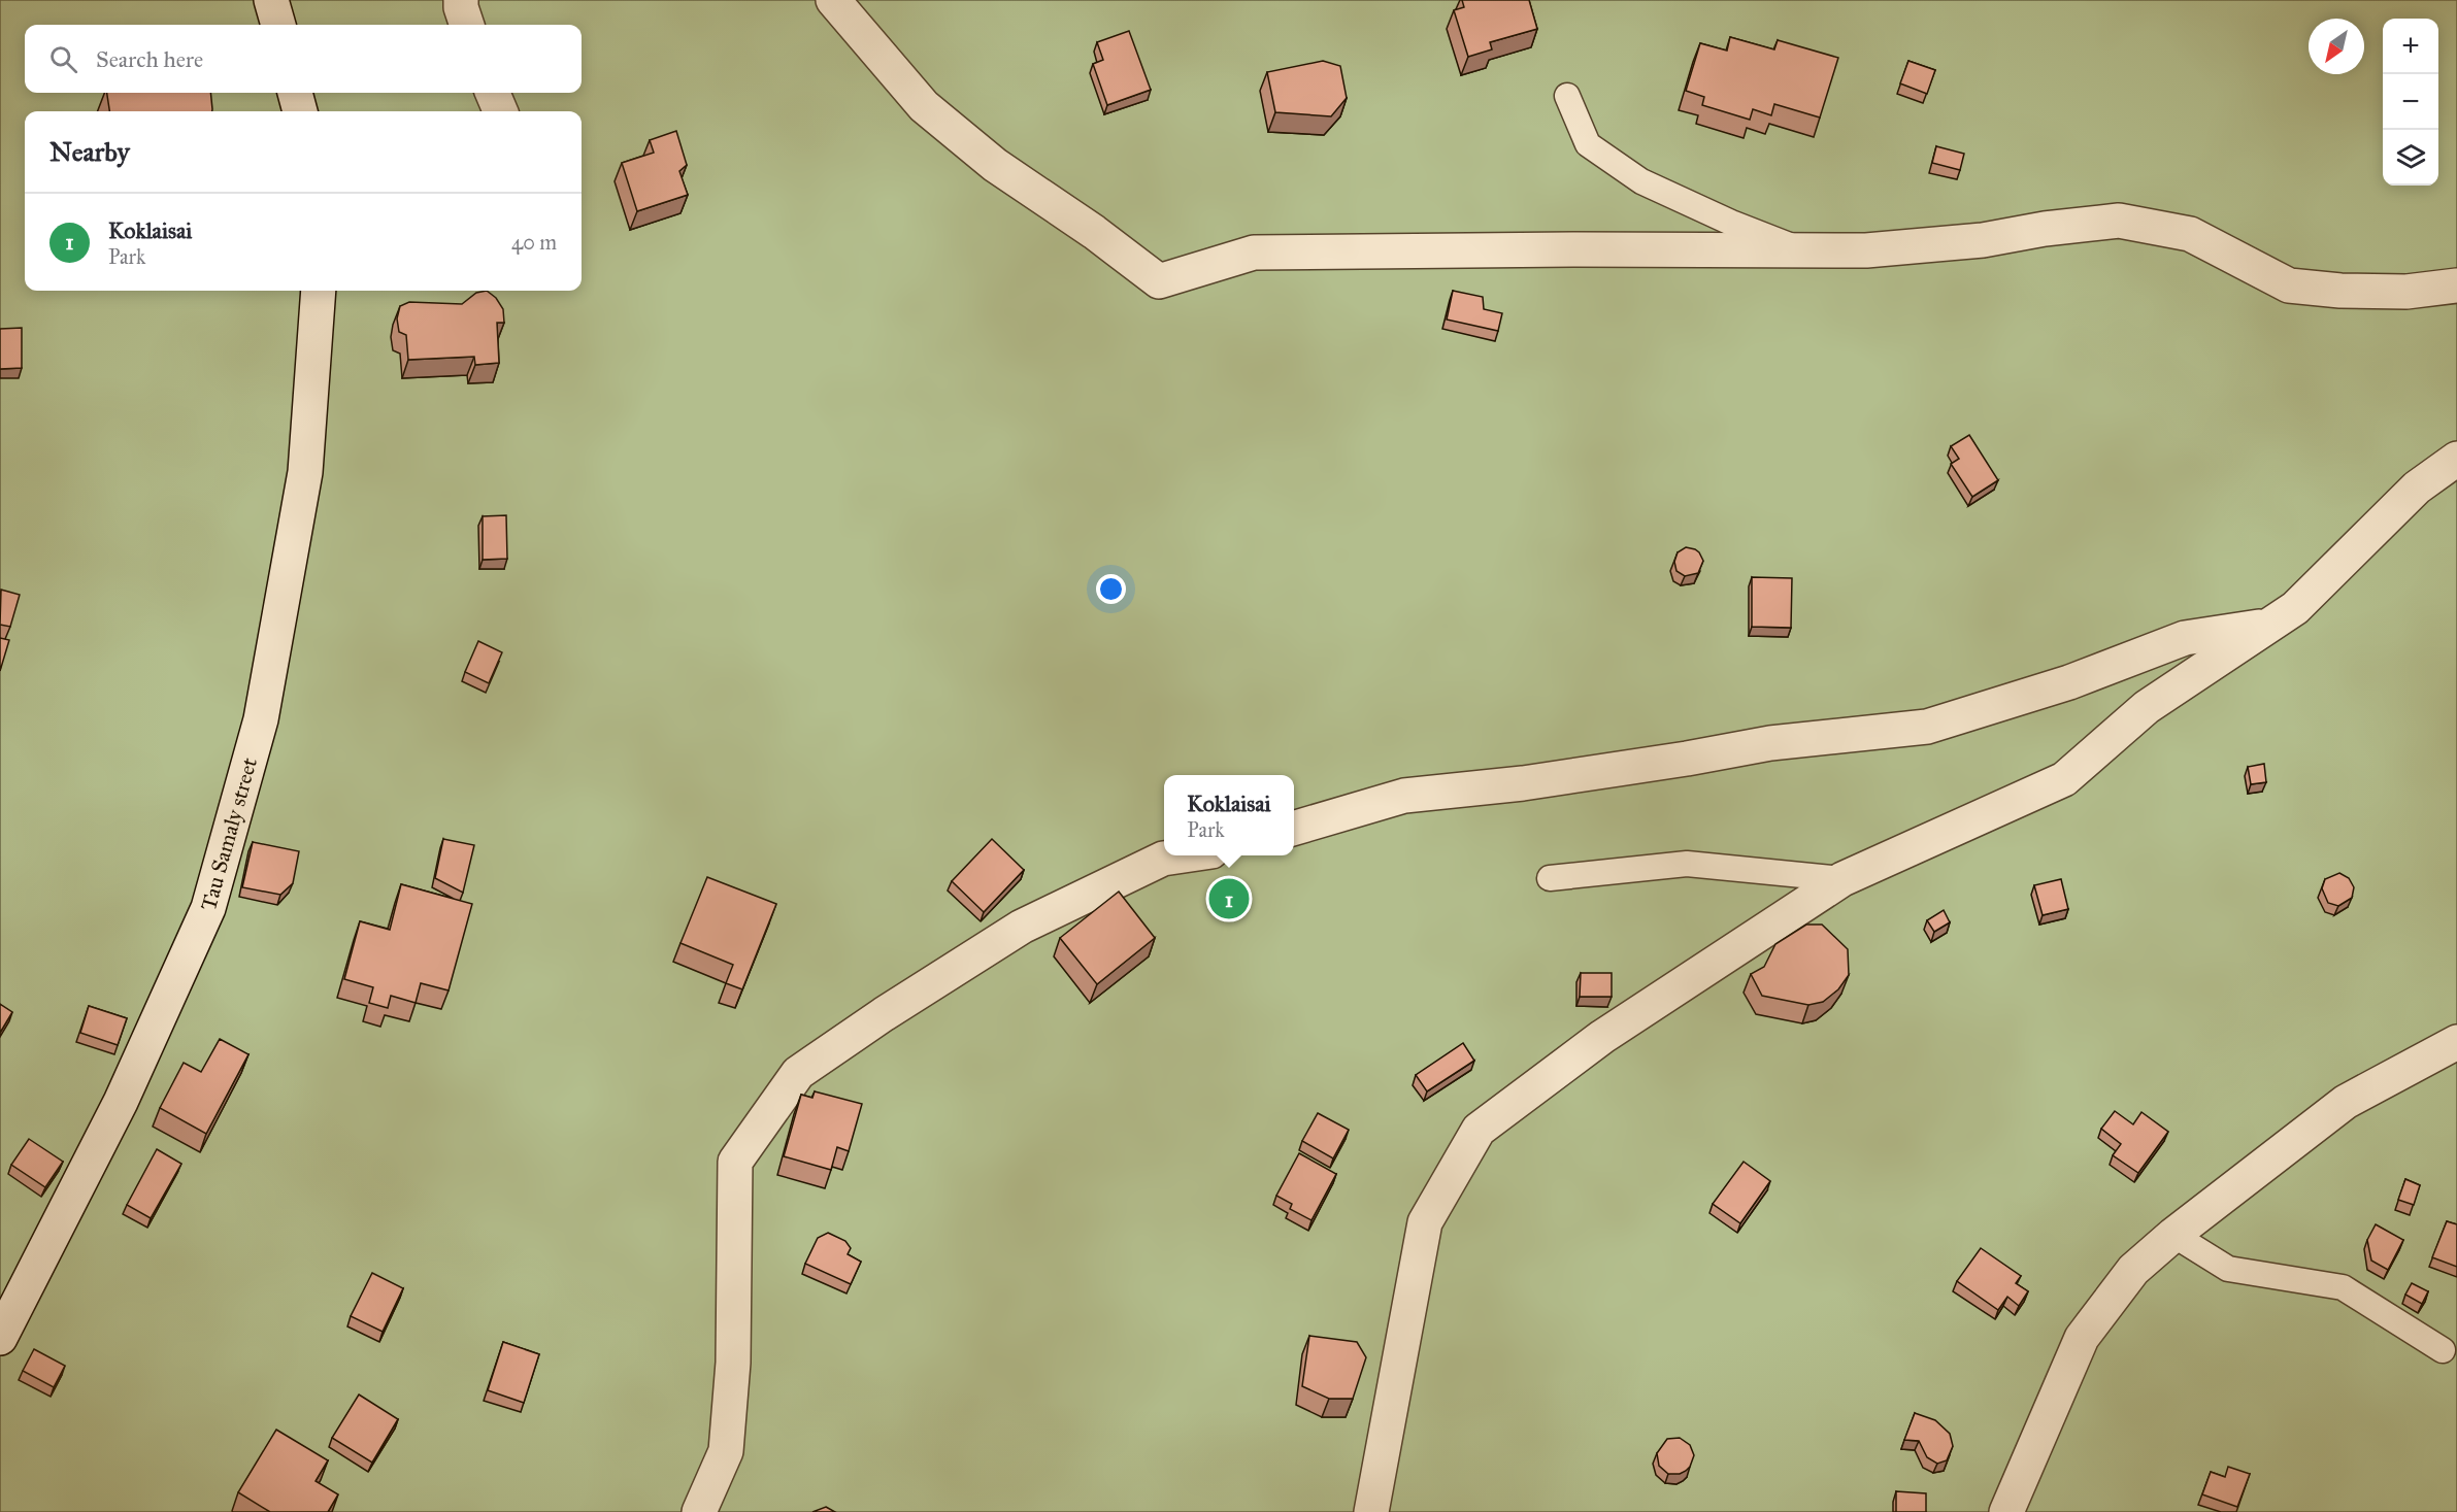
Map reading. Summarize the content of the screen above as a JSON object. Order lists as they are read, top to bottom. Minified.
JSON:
{"streets":{"street":["Tau Samaly street"]},"north":"bottom left","page":{"map_buttons":["+","−"],"search":"Search here","heading":"Nearby","list":[{"mark":"1","name":"Koklaisai","note":"Park","value":"40 m"}],"popup":["Koklaisai","Park"],"pins":"1"}}
